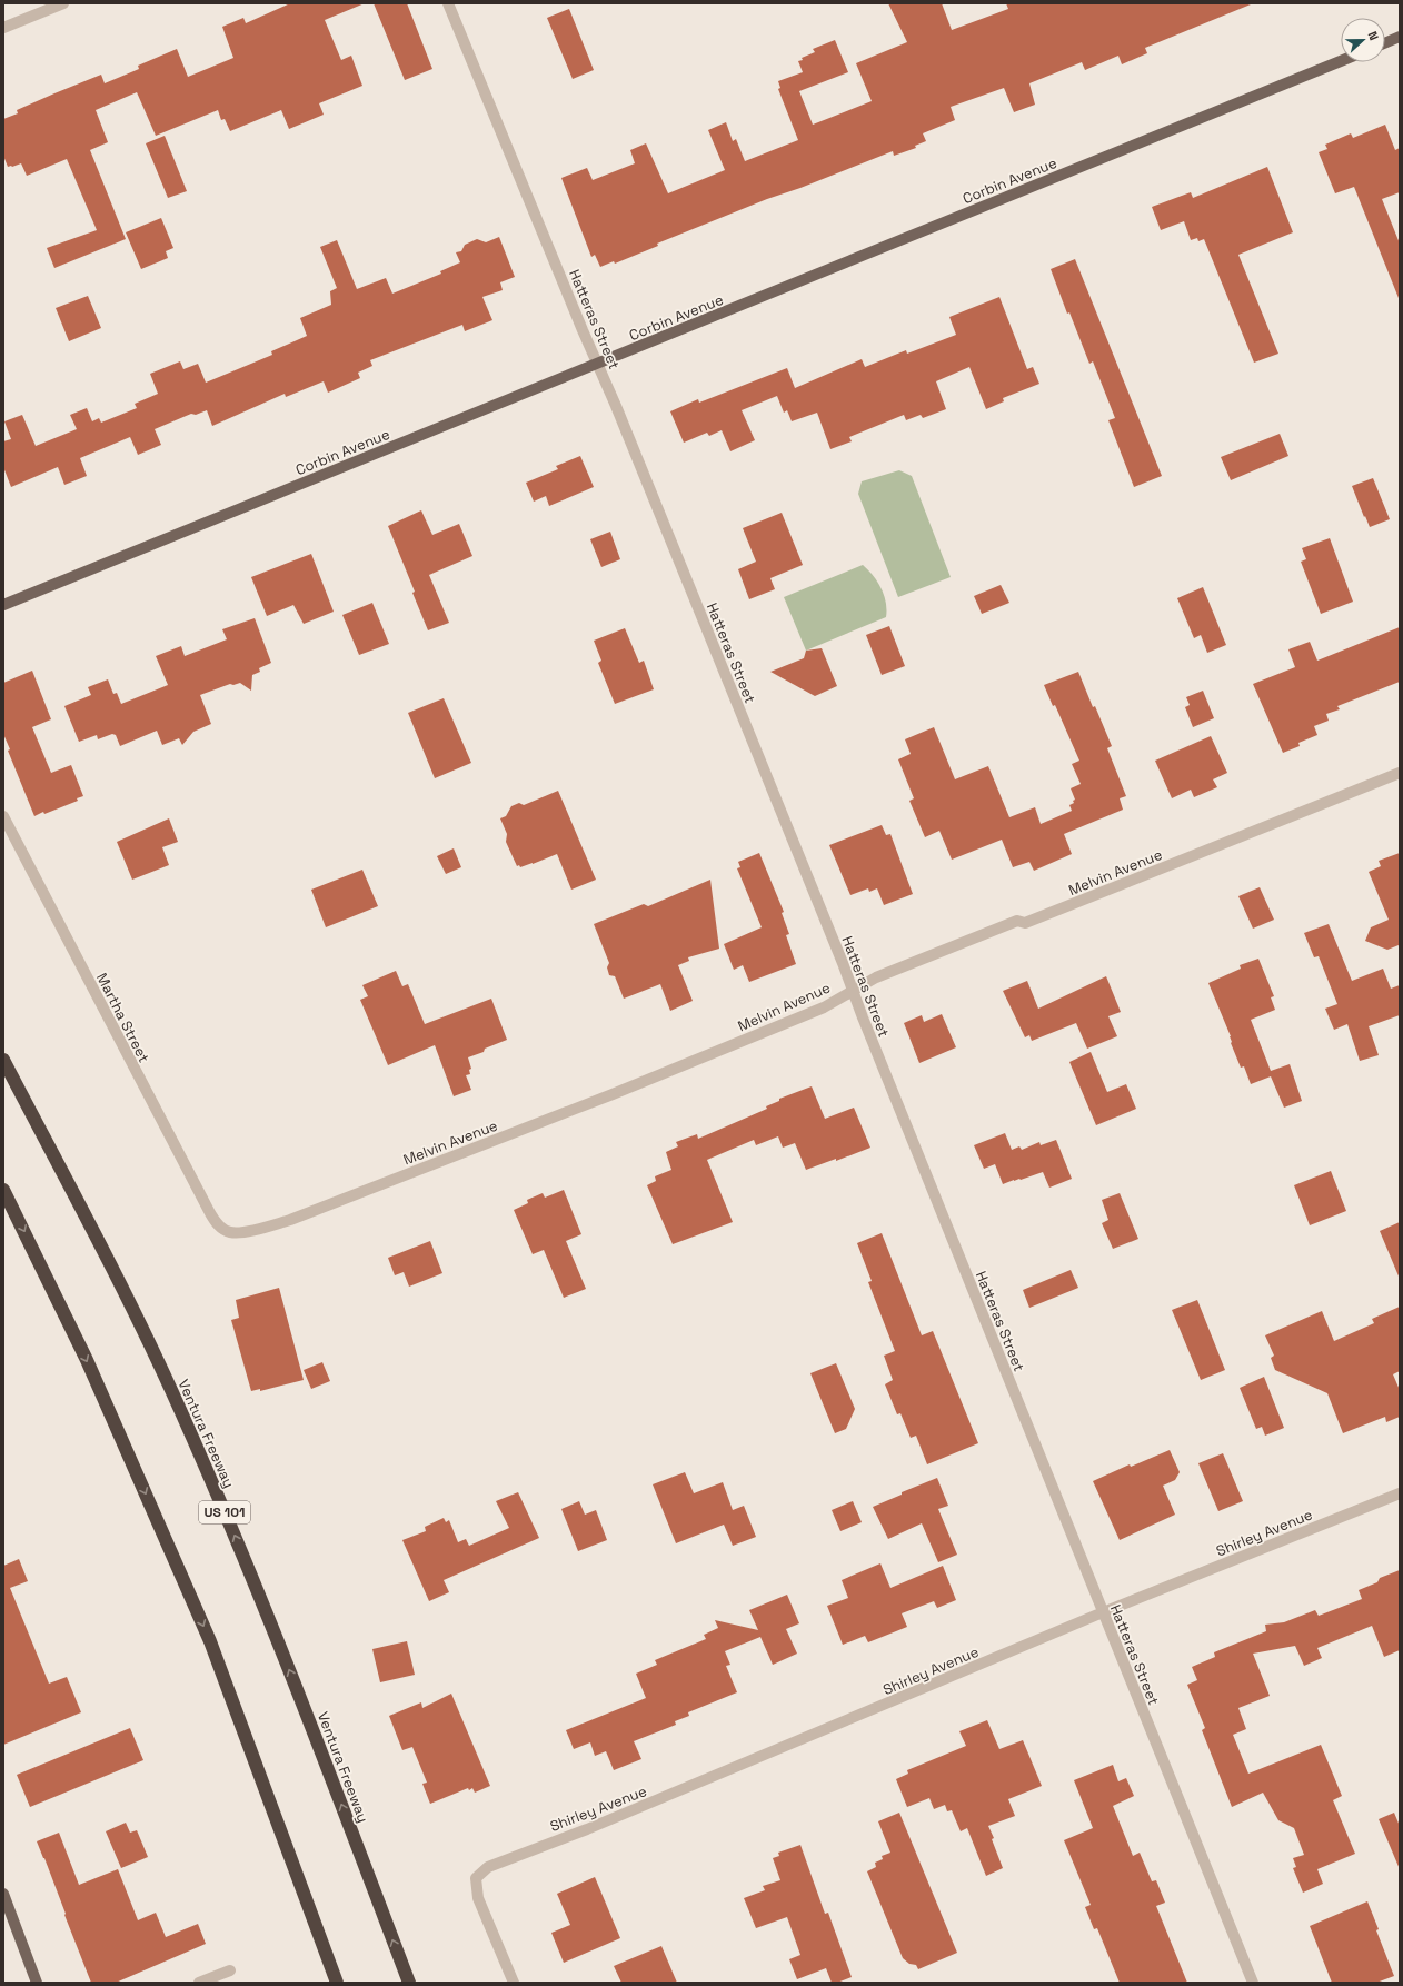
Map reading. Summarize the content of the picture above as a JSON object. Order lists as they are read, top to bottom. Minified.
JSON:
{"streets":{"highway":["Ventura Freeway","US 101"],"main road":["Corbin Avenue"],"street":["Hatteras Street","Melvin Avenue","Martha Street","Shirley Avenue"]},"crossings":[["Corbin Avenue","Hatteras Street"],["Hatteras Street","Melvin Avenue"],["Hatteras Street","Shirley Avenue"],["Melvin Avenue","Martha Street"]],"north":"right"}
